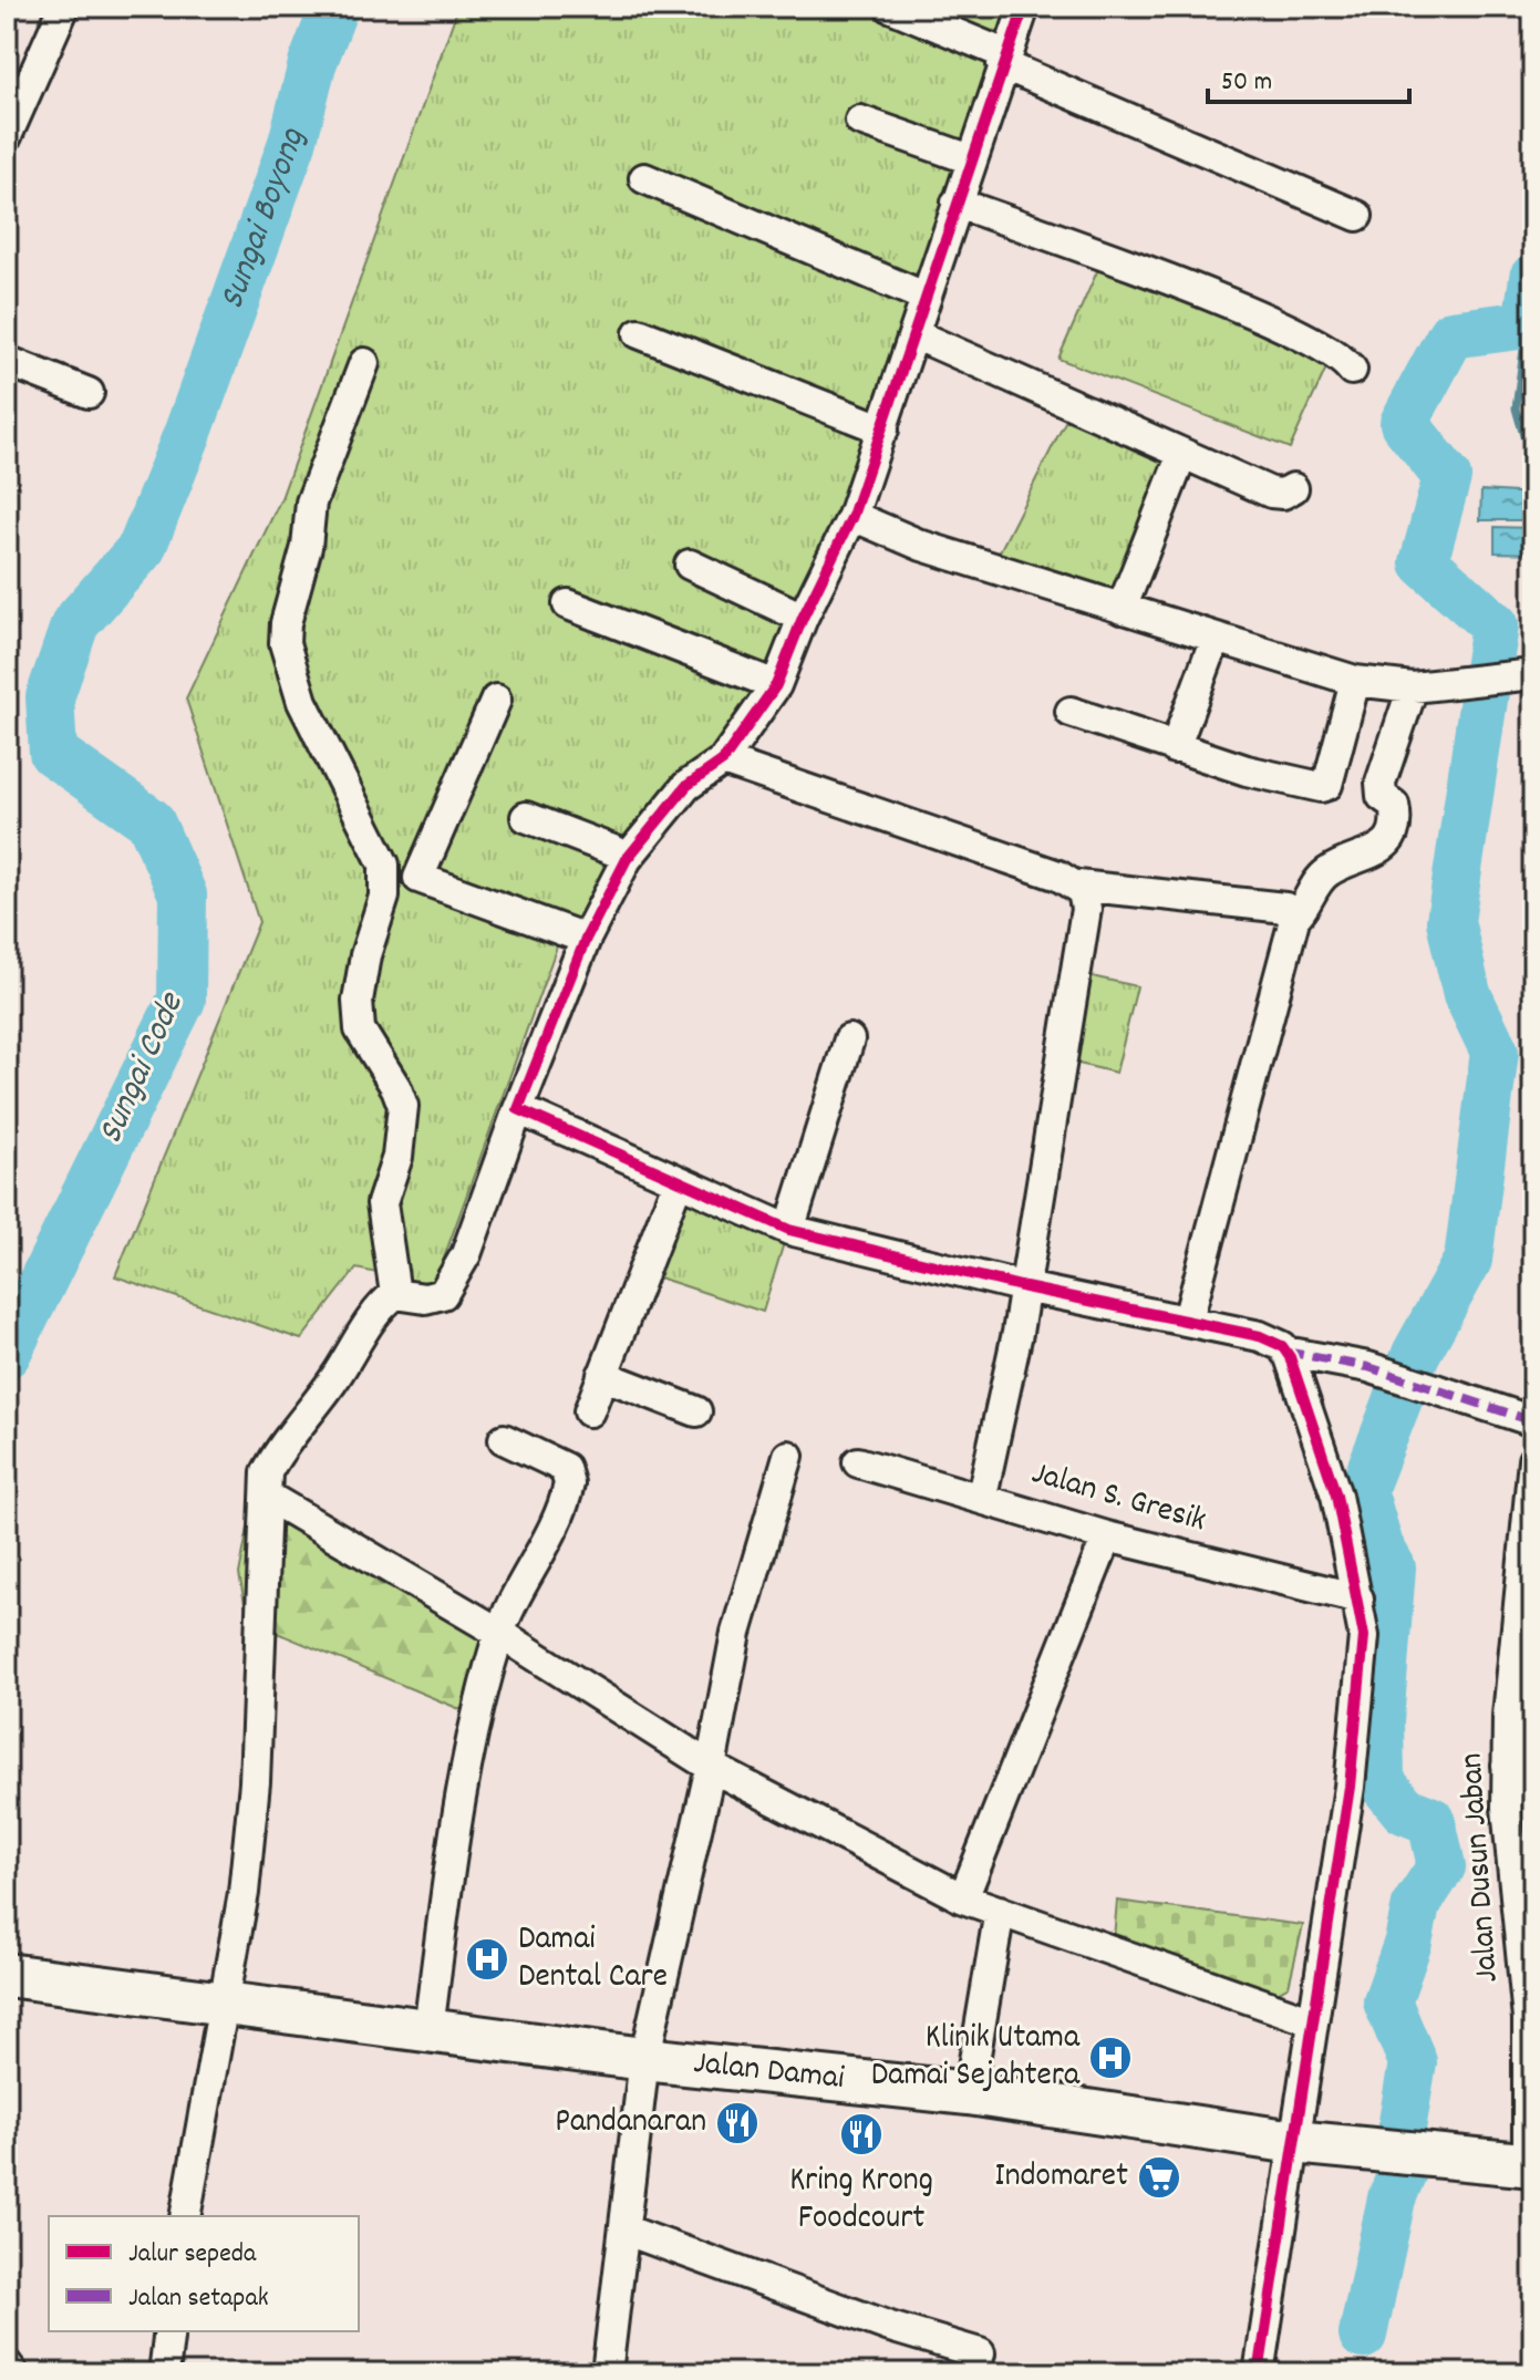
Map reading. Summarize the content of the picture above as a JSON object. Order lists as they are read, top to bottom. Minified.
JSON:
{"streets":{"main road":["Jalan Damai"],"street":["Jalan S. Gresik","Jalan Dusun Jaban"]},"crossings":[["Jalan Dusun Jaban","Jalan Damai"]],"water":["Sungai Boyong","Sungai Code"],"places":{"hospital":["Damai Dental Care","Klinik Utama Damai Sejahtera"],"restaurant":["Pandanaran","Kring Krong Foodcourt"],"supermarket":["Indomaret"]},"legend":["Jalur sepeda","Jalan setapak"],"scale_bar":"50 m"}
